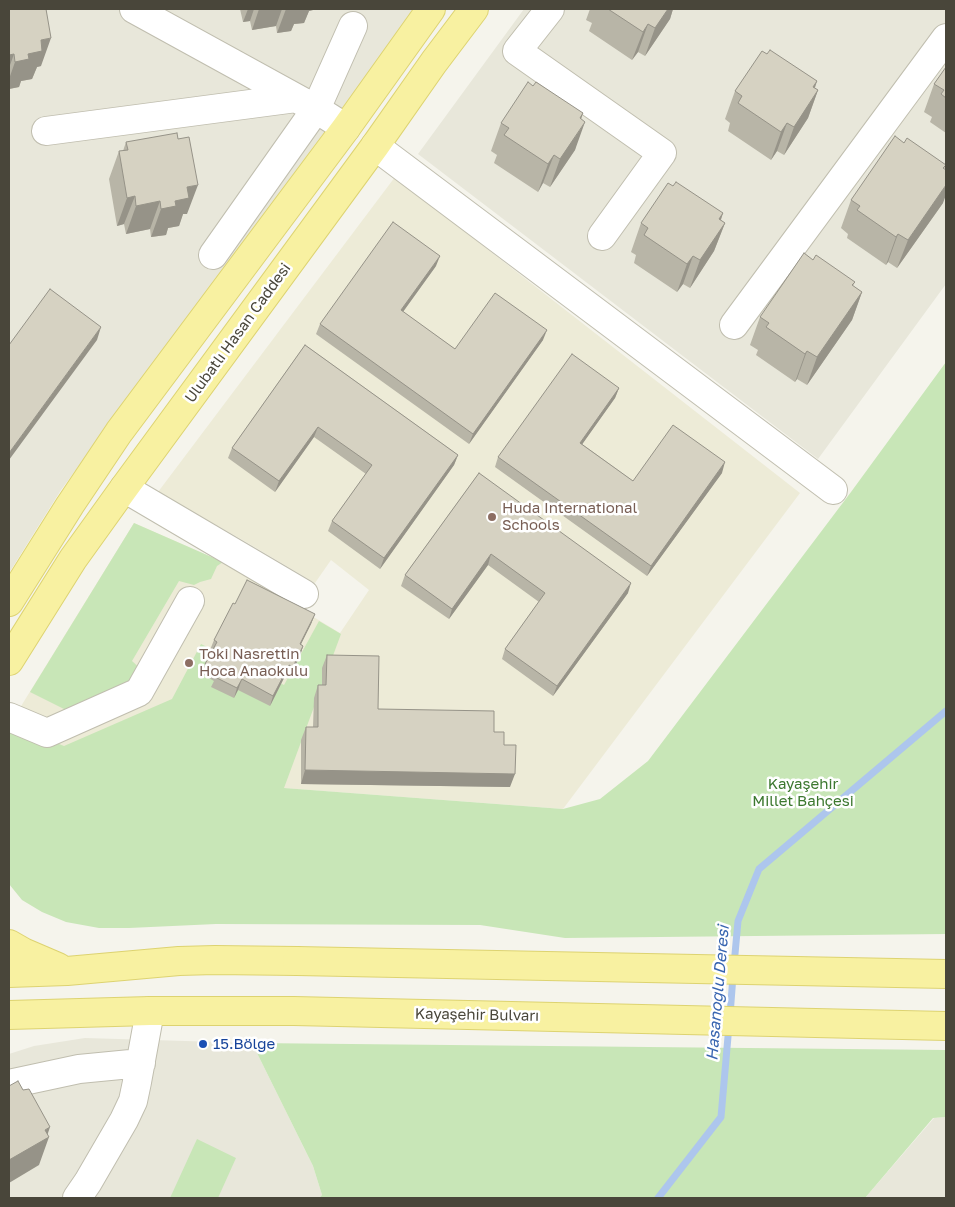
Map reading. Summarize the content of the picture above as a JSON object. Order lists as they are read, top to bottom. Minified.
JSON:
{"streets":{"main road":["Ulubatlı Hasan Caddesi","Kayaşehir Bulvarı"]},"water":["Hasanoğlu Deresi"],"parks":["Kayaşehir Millet Bahçesi"],"places":["Huda International Schools","Toki Nasrettin Hoca Anaokulu","15.Bölge"]}
